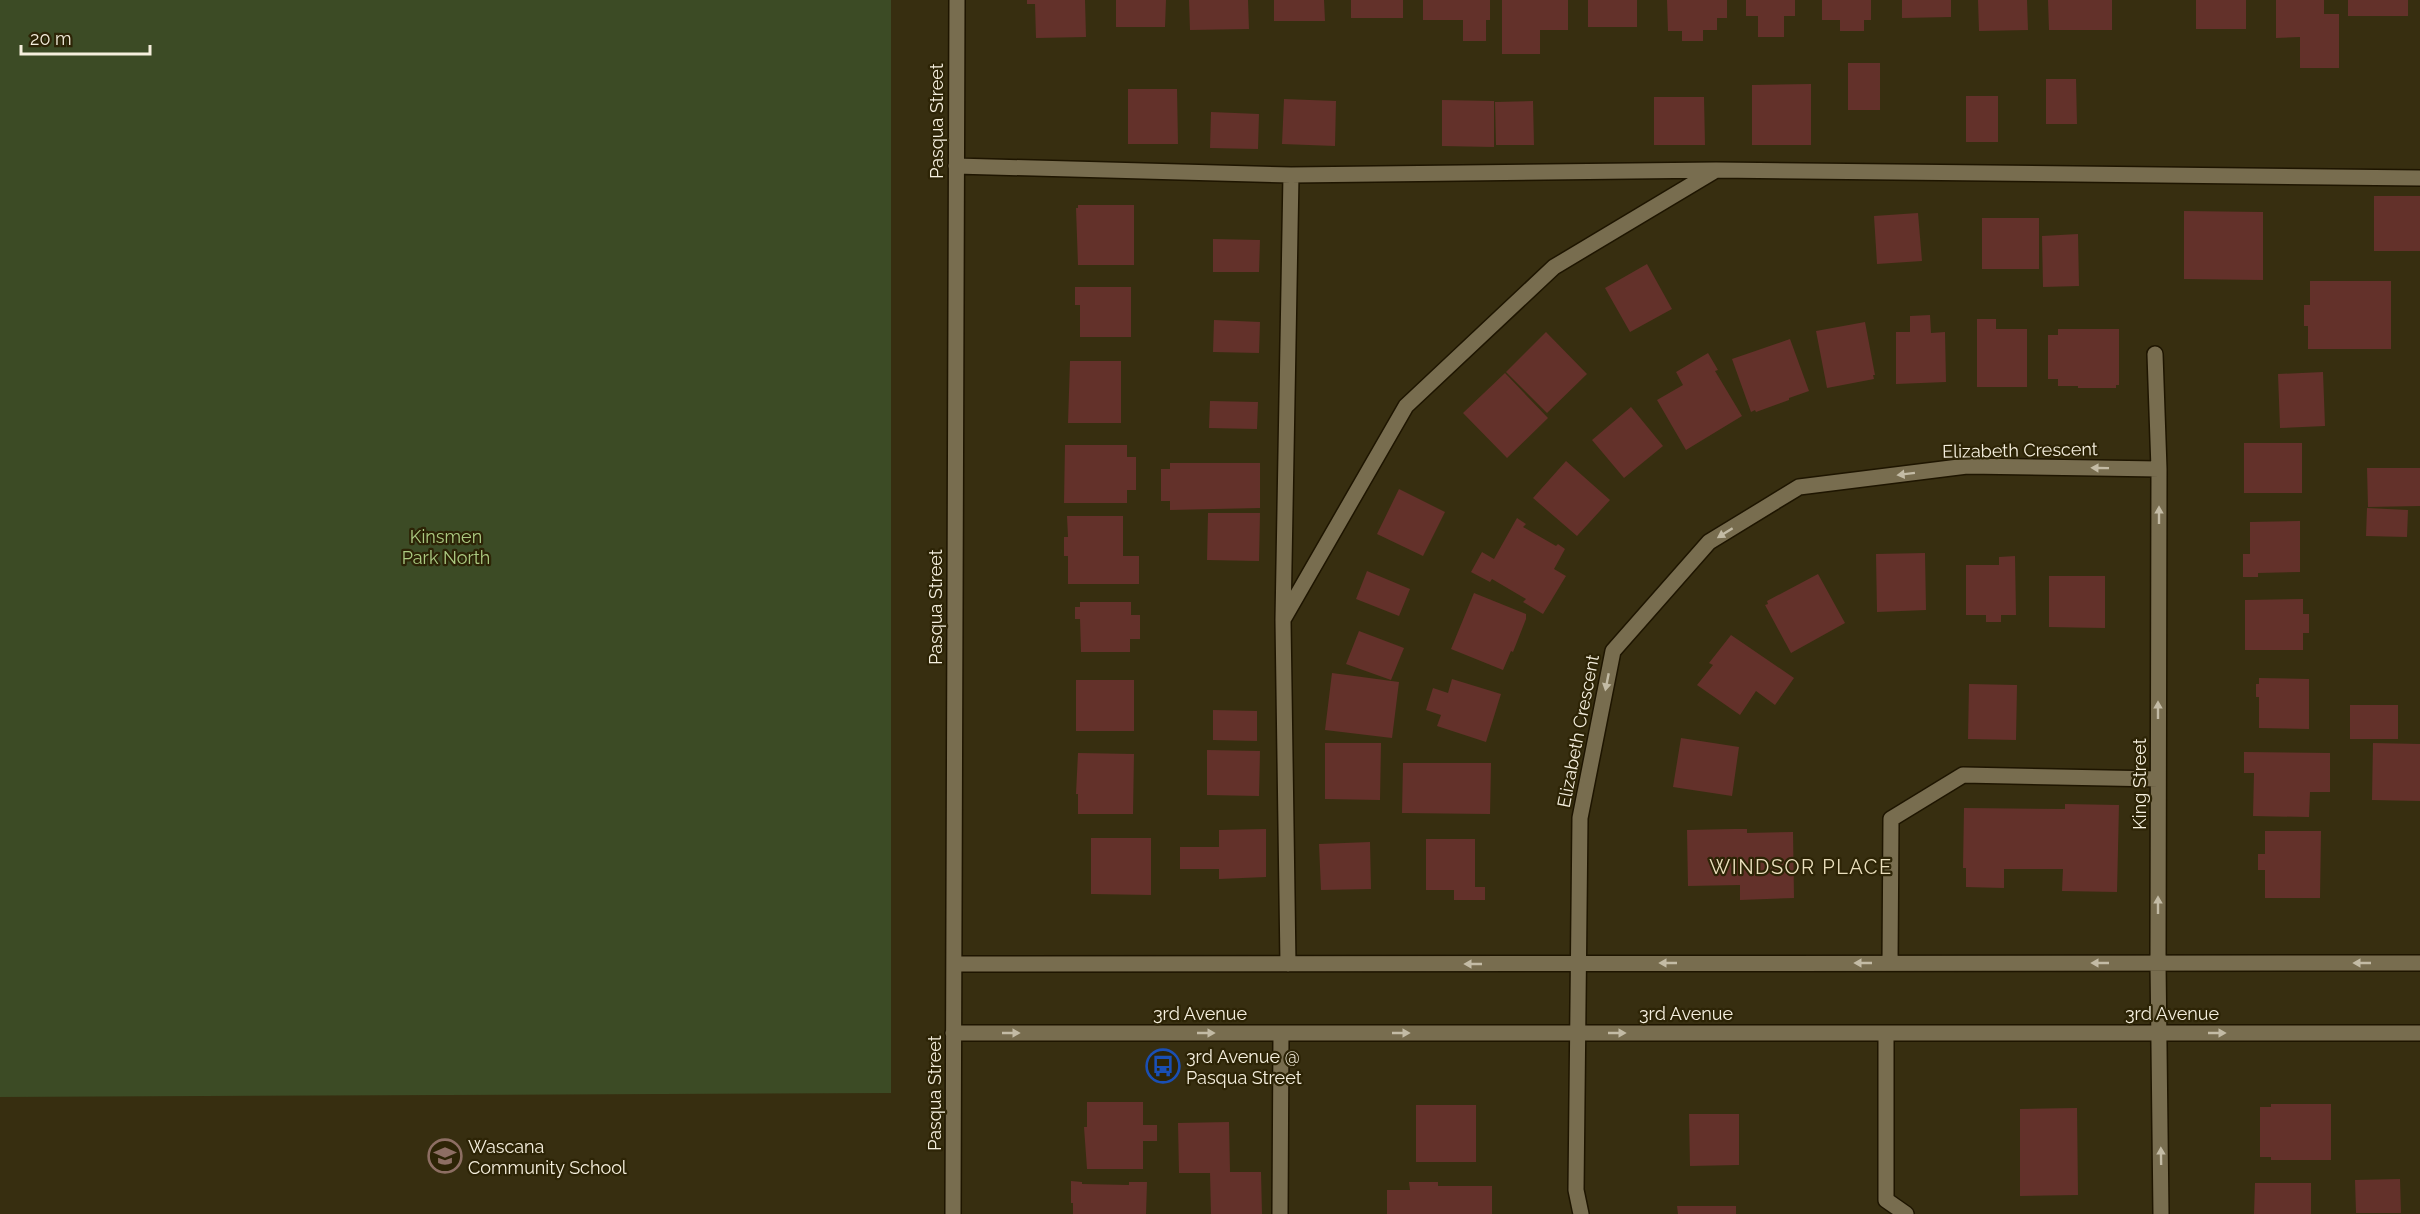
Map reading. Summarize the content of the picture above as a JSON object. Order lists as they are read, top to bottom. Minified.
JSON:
{"streets":{"street":["Pasqua Street","Elizabeth Crescent","King Street","3rd Avenue"]},"crossings":[["Pasqua Street","3rd Avenue"],["Elizabeth Crescent","King Street"],["Elizabeth Crescent","3rd Avenue"],["King Street","3rd Avenue"]],"one_way":["Elizabeth Crescent","King Street"],"districts":["WINDSOR PLACE"],"parks":["Kinsmen Park North"],"places":{"bus stop":["3rd Avenue @ Pasqua Street"],"school or university":["Wascana Community School"]},"scale_bar":"20 m"}
